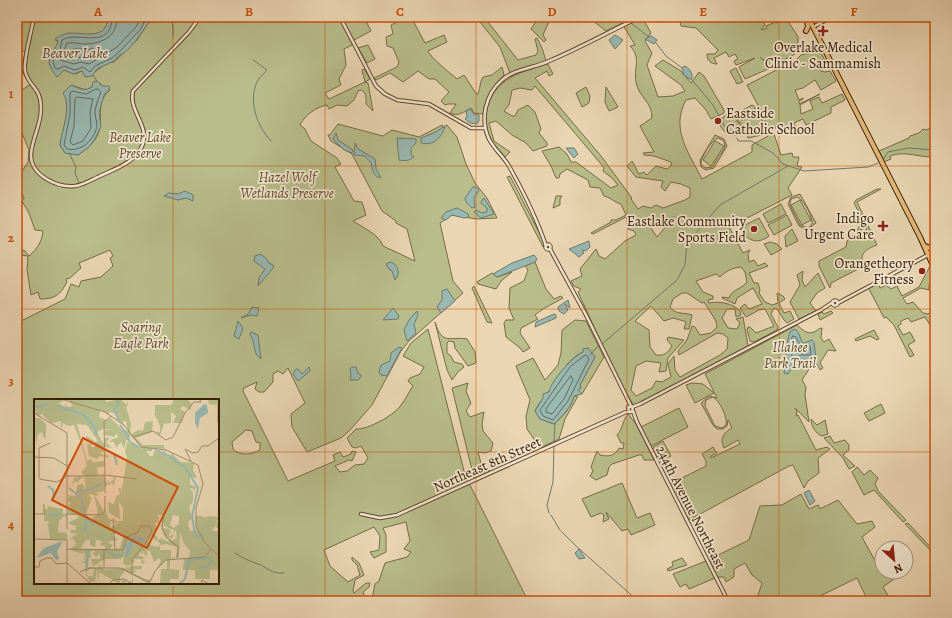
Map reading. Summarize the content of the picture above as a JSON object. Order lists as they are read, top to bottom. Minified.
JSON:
{"streets":{"street":["Northeast 8th Street","244th Avenue Northeast"]},"crossings":[["Northeast 8th Street","244th Avenue Northeast"]],"water":["Beaver Lake"],"parks":["Beaver Lake Preserve","Hazel Wolf Wetlands Preserve","Soaring Eagle Park","Illahee Park Trail"],"places":{"health":["Overlake Medical Clinic - Sammamish","Indigo Urgent Care"],"other":["Eastside Catholic School","Eastlake Community Sports Field","Orangetheory Fitness"]},"north":"bottom right","grid":{"columns":["A","B","C","D","E","F"],"rows":["1","2","3","4"]}}
